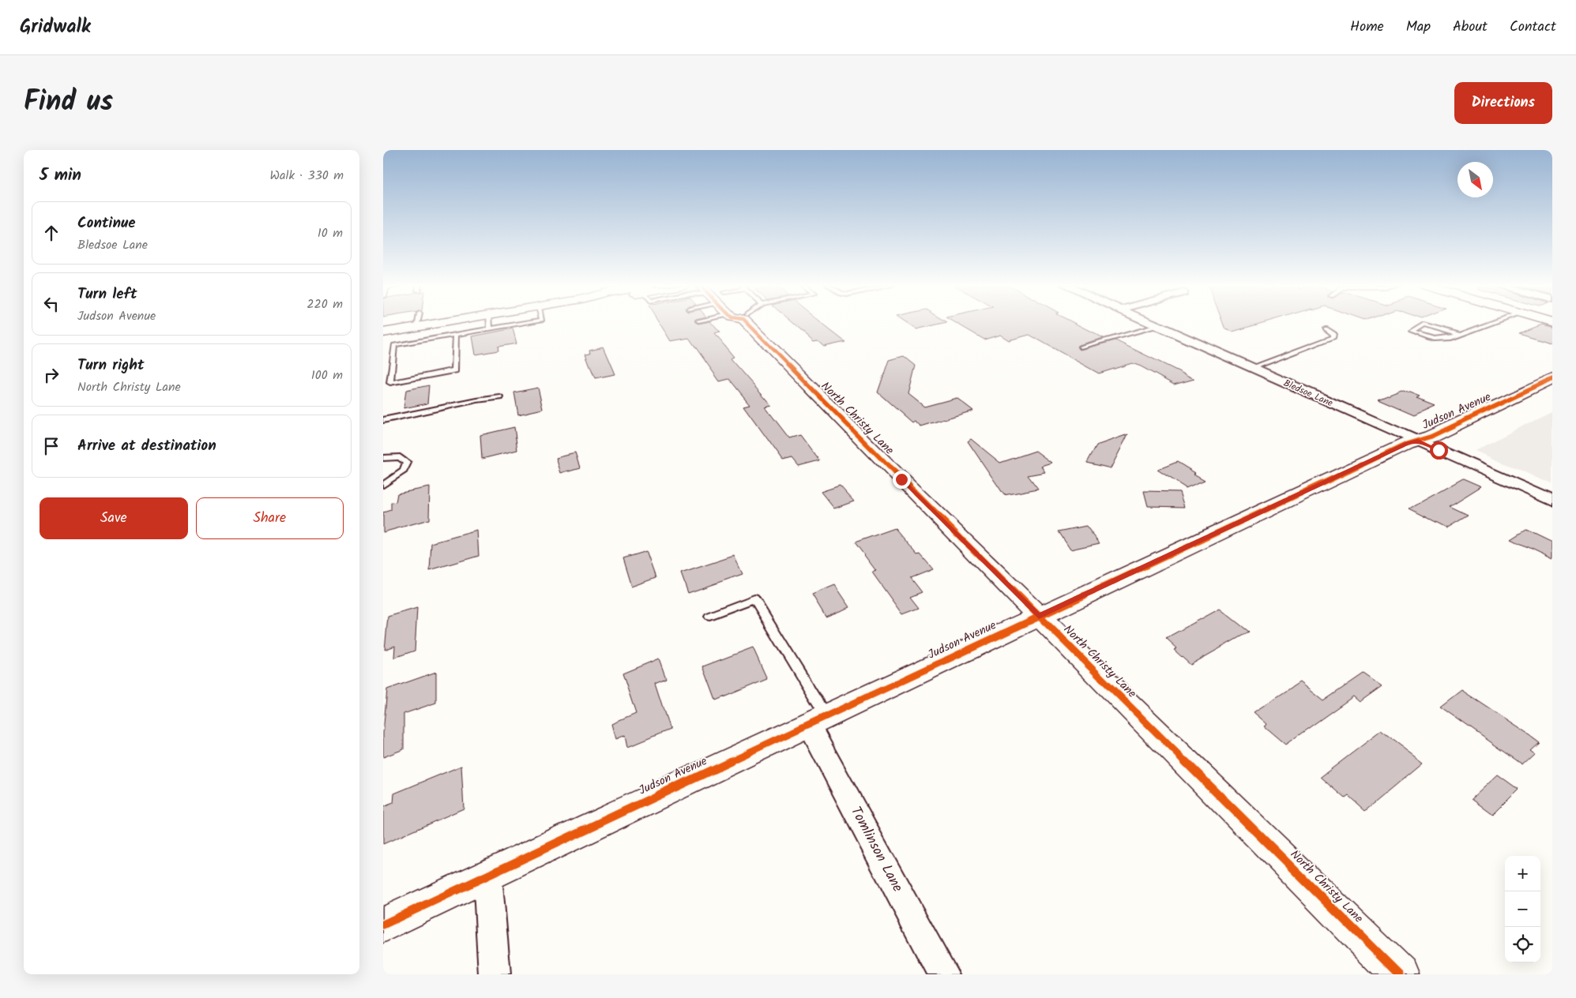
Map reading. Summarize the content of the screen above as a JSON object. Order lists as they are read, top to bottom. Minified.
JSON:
{"streets":{"street":["Bledsoe Lane","Judson Avenue","North Christy Lane","Tomlinson Lane"]},"crossings":[["Bledsoe Lane","Judson Avenue"],["Judson Avenue","North Christy Lane"],["Judson Avenue","Tomlinson Lane"]],"north":"bottom right","page":{"header":"Gridwalk","nav":["Home","Map","About","Contact"],"title":"Find us","buttons":["Directions",["Save","Share"]],"heading":["5 min","Walk · 330 m"],"list":[["Continue","Bledsoe Lane","10 m"],["Turn left","Judson Avenue","220 m"],["Turn right","North Christy Lane","100 m"],"Arrive at destination"],"map_buttons":["+","−"]}}
